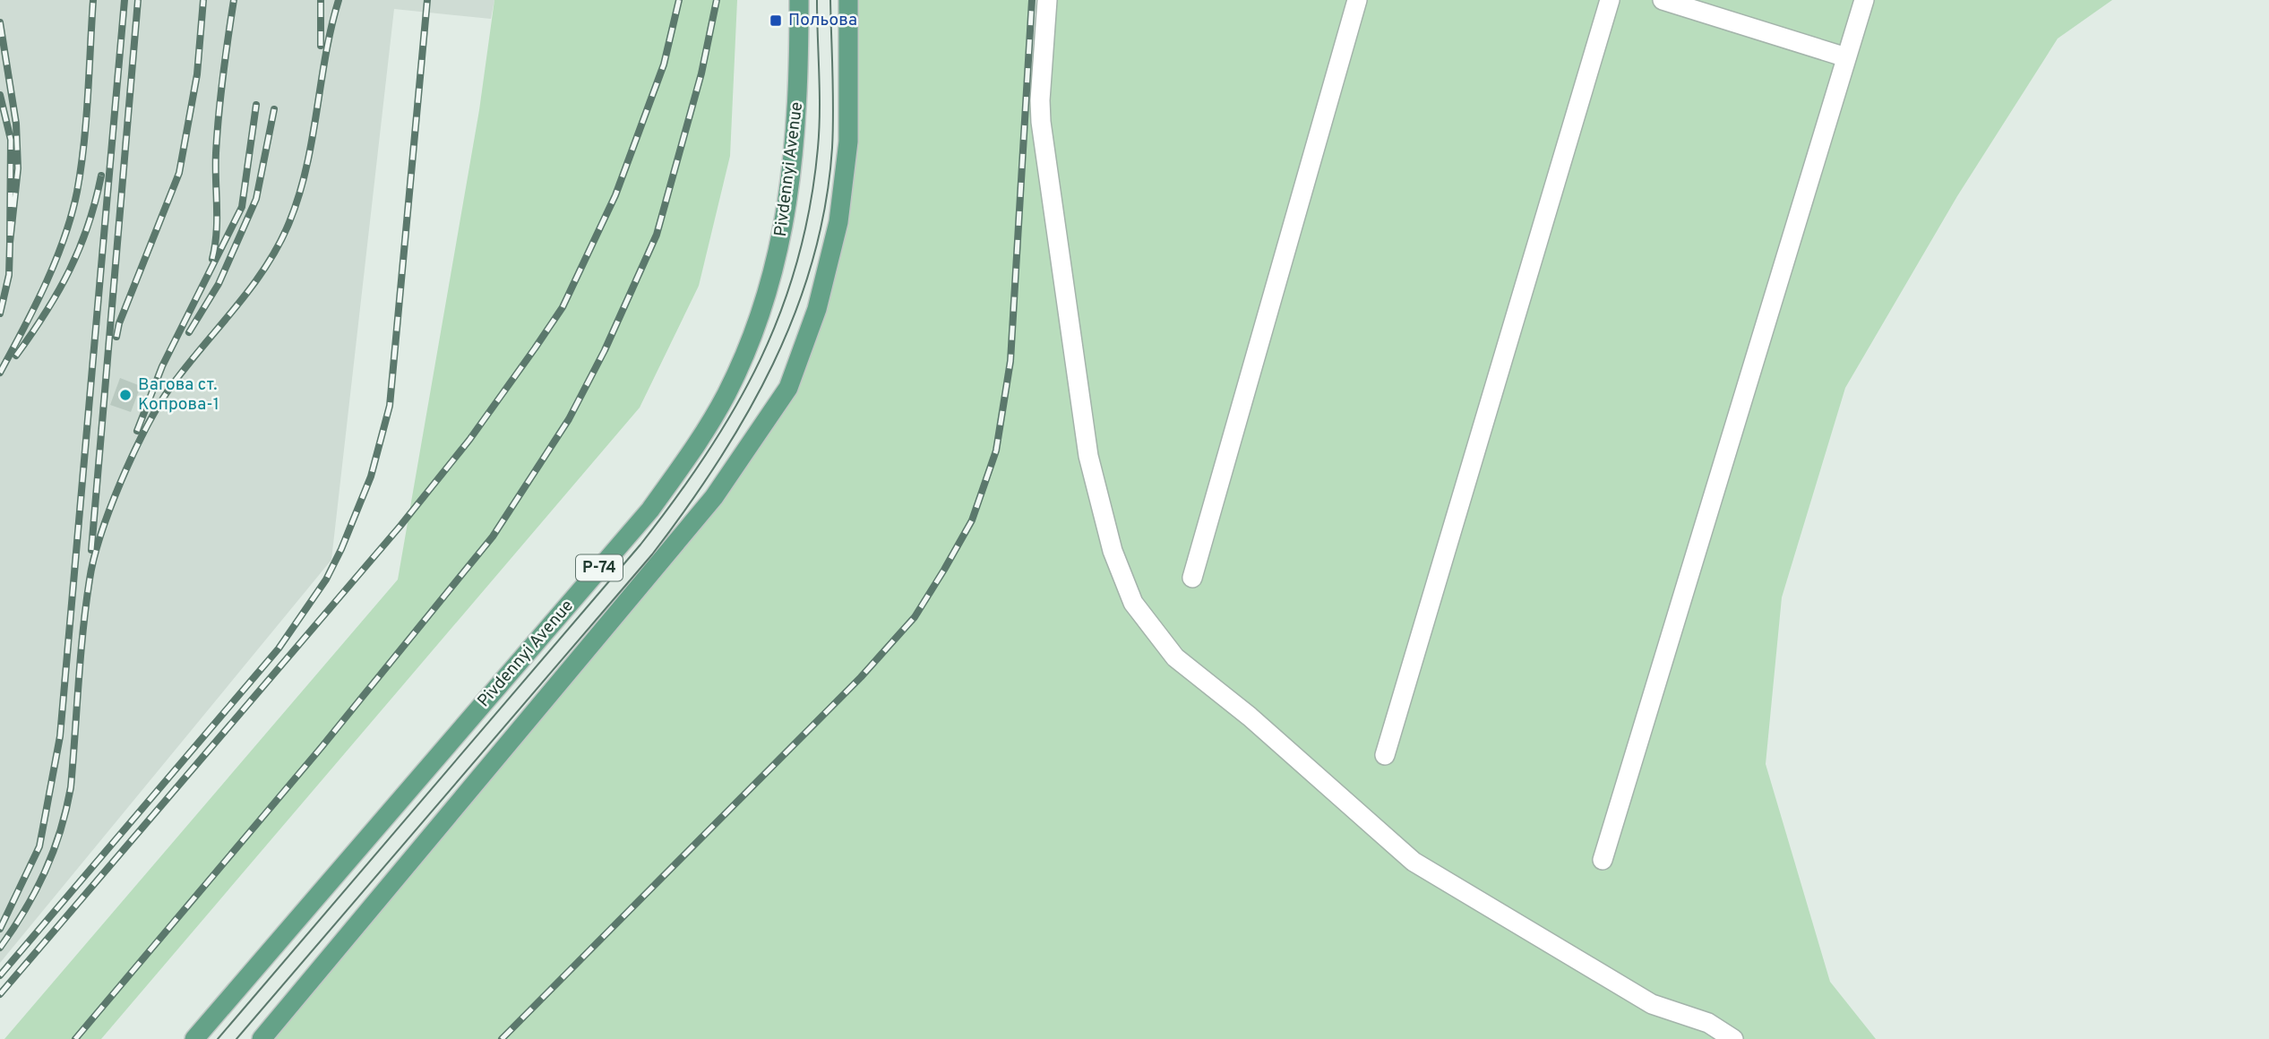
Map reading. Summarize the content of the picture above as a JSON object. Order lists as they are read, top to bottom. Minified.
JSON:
{"streets":{"main road":["Pivdennyi Avenue","Р-74"]},"places":{"transit":["Польова"],"other":["Вагова ст. Копрова-1"]}}
